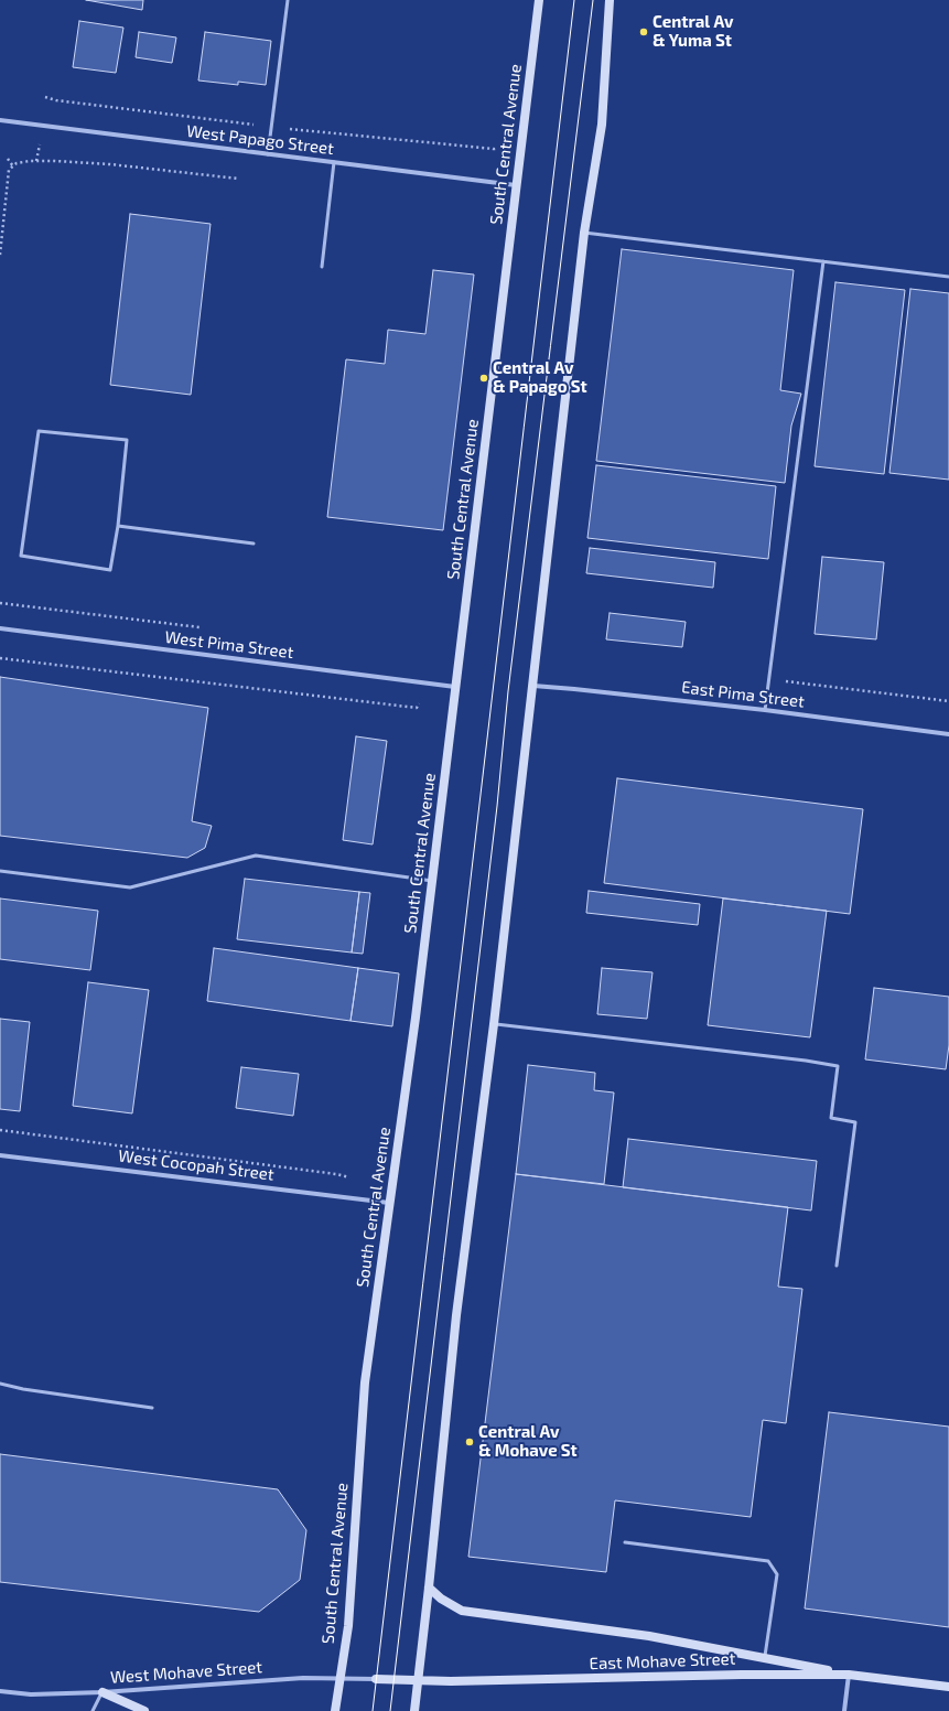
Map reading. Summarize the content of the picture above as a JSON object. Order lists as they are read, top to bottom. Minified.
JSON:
{"streets":{"main road":["South Central Avenue","East Mohave Street"],"street":["West Papago Street","West Pima Street","East Pima Street","West Cocopah Street","West Mohave Street"]},"crossings":[["West Papago Street","South Central Avenue"],["South Central Avenue","West Pima Street"],["South Central Avenue","West Cocopah Street"],["South Central Avenue","West Mohave Street"],["East Mohave Street","West Mohave Street"]],"places":["Central Av & Yuma St","Central Av & Papago St","Central Av & Mohave St"]}
